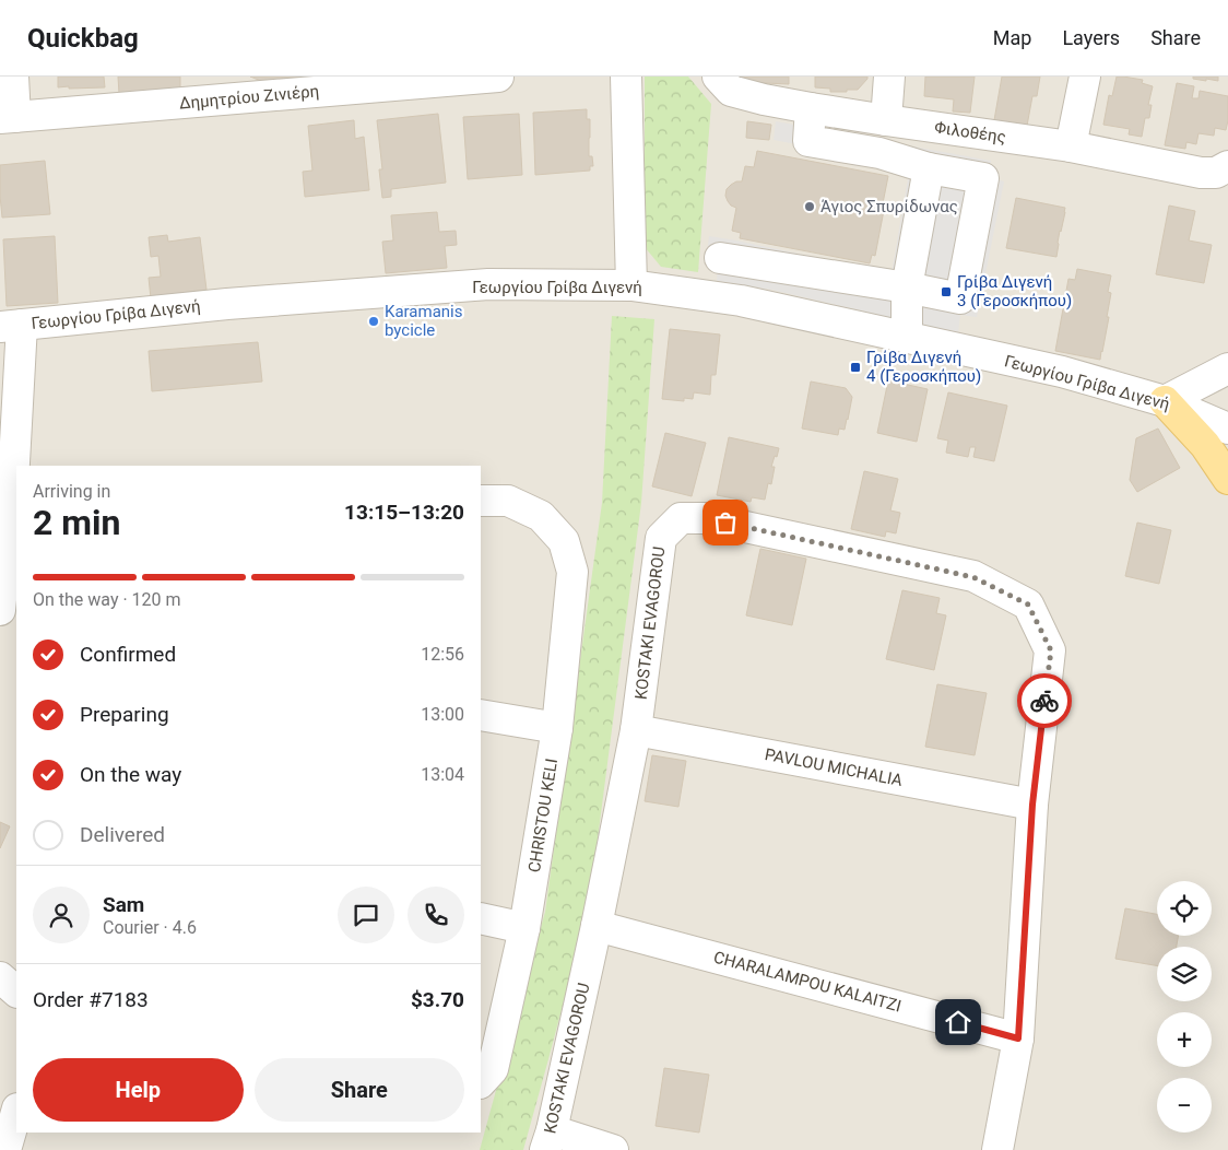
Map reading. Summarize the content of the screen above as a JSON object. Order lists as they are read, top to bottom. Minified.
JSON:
{"streets":{"street":["Δημητρίου Ζινιέρη","Φιλοθέης","Γεωργίου Γρίβα Διγενή","KOSTAKI EVAGOROU","PAVLOU MICHALIA","CHRISTOU KELI","CHARALAMPOU KALAITZI"]},"crossings":[["KOSTAKI EVAGOROU","PAVLOU MICHALIA"],["KOSTAKI EVAGOROU","CHARALAMPOU KALAITZI"]],"places":{"other":["Άγιος Σπυρίδωνας","Karamanis bycicle"],"transit":["Γρίβα Διγενή 3 (Γεροσκήπου)","Γρίβα Διγενή 4 (Γεροσκήπου)"]},"page":{"header":"Quickbag","nav":["Map","Layers","Share"],"heading":["2 min","Arriving in","13:15–13:20"],"panel":["Sam","Courier · 4.6","Order #7183","$3.70"],"bar":"On the way · 120 m","list":[["Confirmed","12:56"],["Preparing","13:00"],["On the way","13:04"],"Delivered"],"map_buttons":["+","−"],"buttons":["Help","Share"]}}
